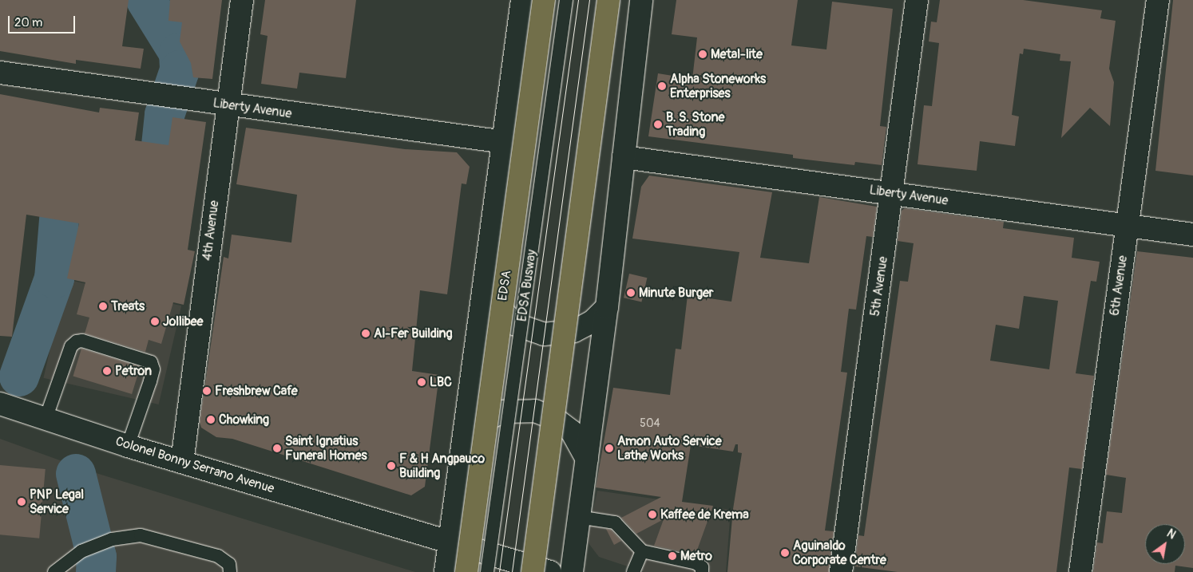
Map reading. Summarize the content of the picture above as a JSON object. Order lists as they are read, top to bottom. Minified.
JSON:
{"streets":{"highway":["EDSA"],"street":["Liberty Avenue","4th Avenue","6th Avenue","5th Avenue","Colonel Bonny Serrano Avenue"],"lane":["EDSA Busway"]},"crossings":[["Liberty Avenue","4th Avenue"],["Liberty Avenue","EDSA"],["Liberty Avenue","6th Avenue"],["Liberty Avenue","5th Avenue"],["4th Avenue","Colonel Bonny Serrano Avenue"],["EDSA","Colonel Bonny Serrano Avenue"]],"places":["Metal-lite","Alpha Stoneworks Enterprises","B. S. Stone Trading","Minute Burger","Treats","Jollibee","Al-Fer Building","Petron","LBC","Freshbrew Cafe","Chowking","Saint Ignatius Funeral Homes","Amon Auto Service Lathe Works","F & H Angpauco Building","PNP Legal Service","Kaffee de Krema","Aguinaldo Corporate Centre","Metro"],"house_numbers":["504"],"scale_bar":"20 m","north":"top right"}
